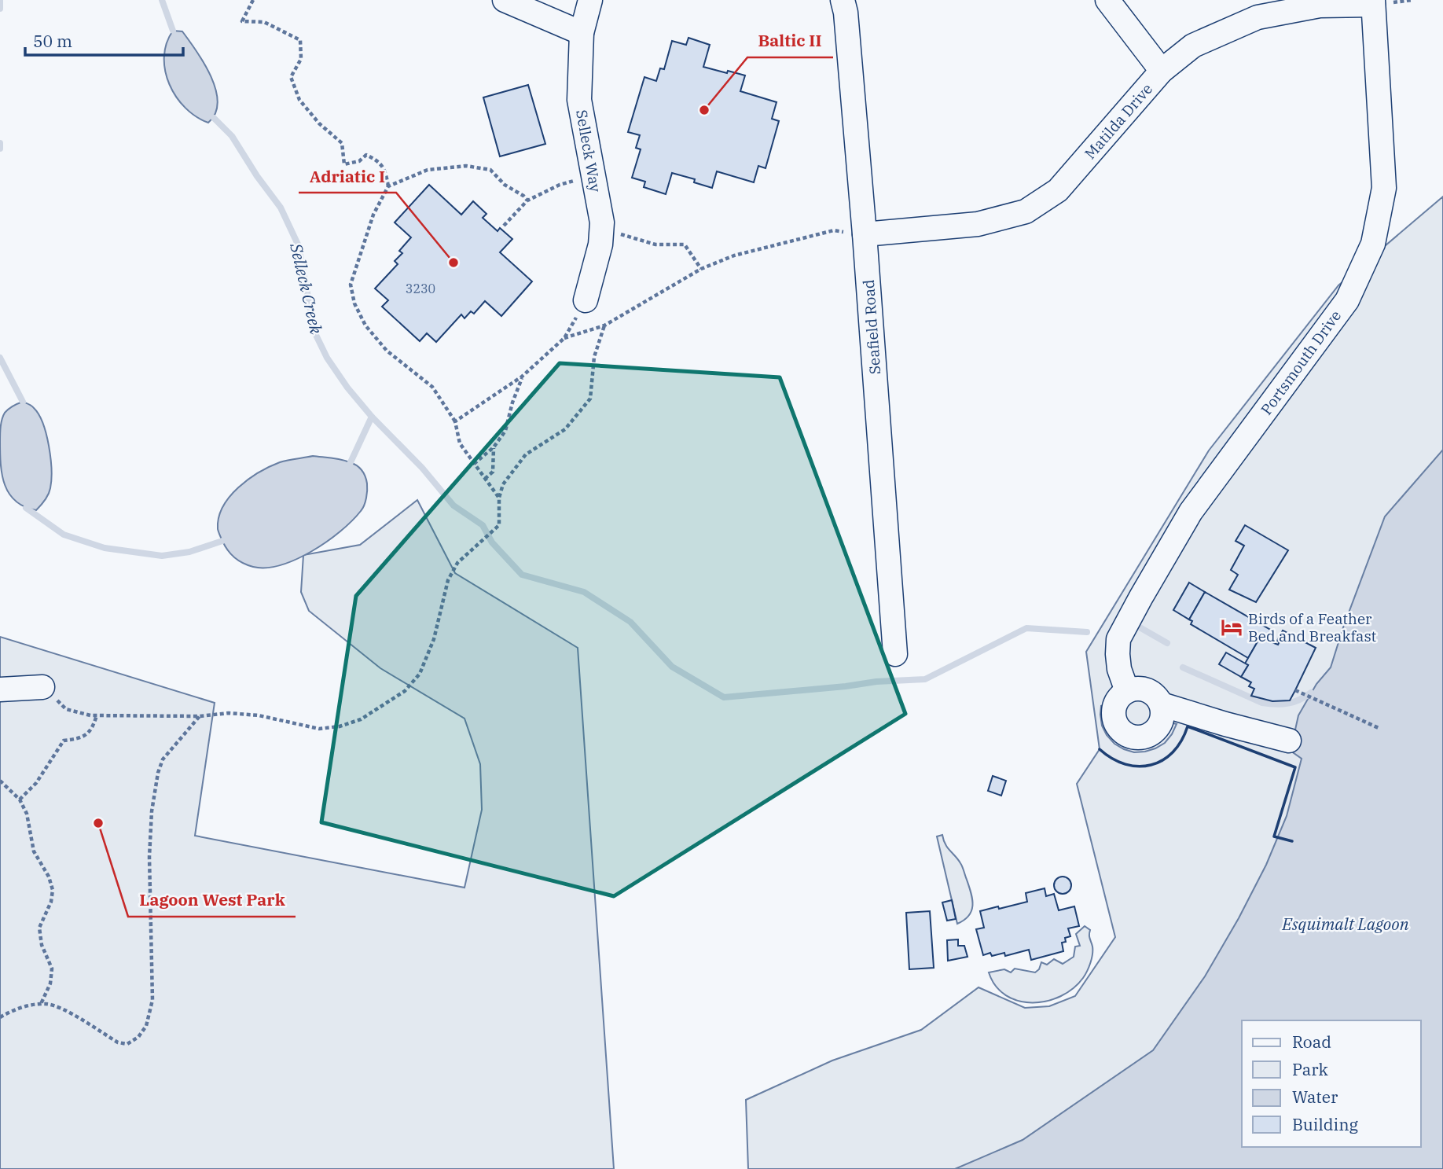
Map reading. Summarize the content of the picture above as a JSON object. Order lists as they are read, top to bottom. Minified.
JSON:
{"streets":{"street":["Matilda Drive","Selleck Way","Seafield Road","Portsmouth Drive"]},"crossings":[["Matilda Drive","Seafield Road"],["Matilda Drive","Portsmouth Drive"]],"water":["Selleck Creek","Esquimalt Lagoon"],"places":{"other":["Baltic II","Adriatic I","Lagoon West Park"],"hotel":["Birds of a Feather Bed and Breakfast"]},"house_numbers":["3230"],"legend":["Road","Park","Water","Building"],"scale_bar":"50 m"}
